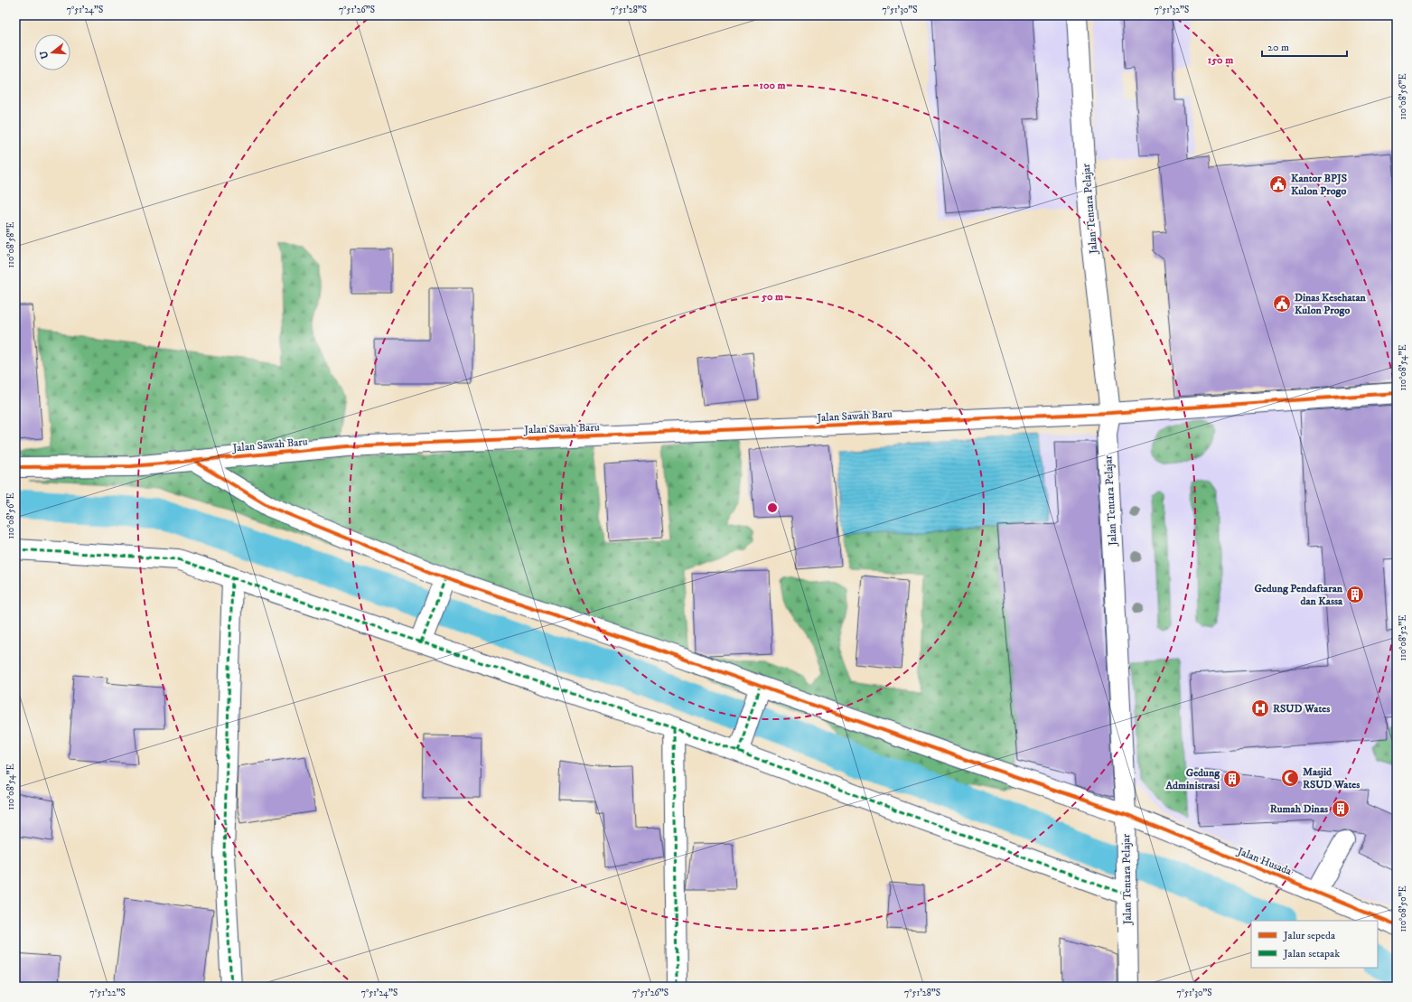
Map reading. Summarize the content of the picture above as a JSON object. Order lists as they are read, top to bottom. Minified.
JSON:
{"streets":{"street":["Jalan Tentara Pelajar","Jalan Sawah Baru","Jalan Husada"]},"crossings":[["Jalan Tentara Pelajar","Jalan Sawah Baru"],["Jalan Tentara Pelajar","Jalan Husada"],["Jalan Sawah Baru","Jalan Husada"]],"places":{"public building":["Kantor BPJS Kulon Progo","Dinas Kesehatan Kulon Progo"],"building":["Gedung Pendaftaran dan Kassa","Gedung Administrasi","Rumah Dinas"],"hospital":["RSUD Wates"],"mosque":["Masjid RSUD Wates"]},"legend":["Jalur sepeda","Jalan setapak"],"scale_bar":"20 m","north":"left","coordinates":["7°51'24\"S","7°51'26\"S","7°51'28\"S","7°51'30\"S","7°51'32\"S","110°08'56\"E","110°08'58\"E","110°08'54\"E","110°08'52\"E","110°08'50\"E","7°51'22\"S"],"rings":["150 m","100 m","50 m"]}
